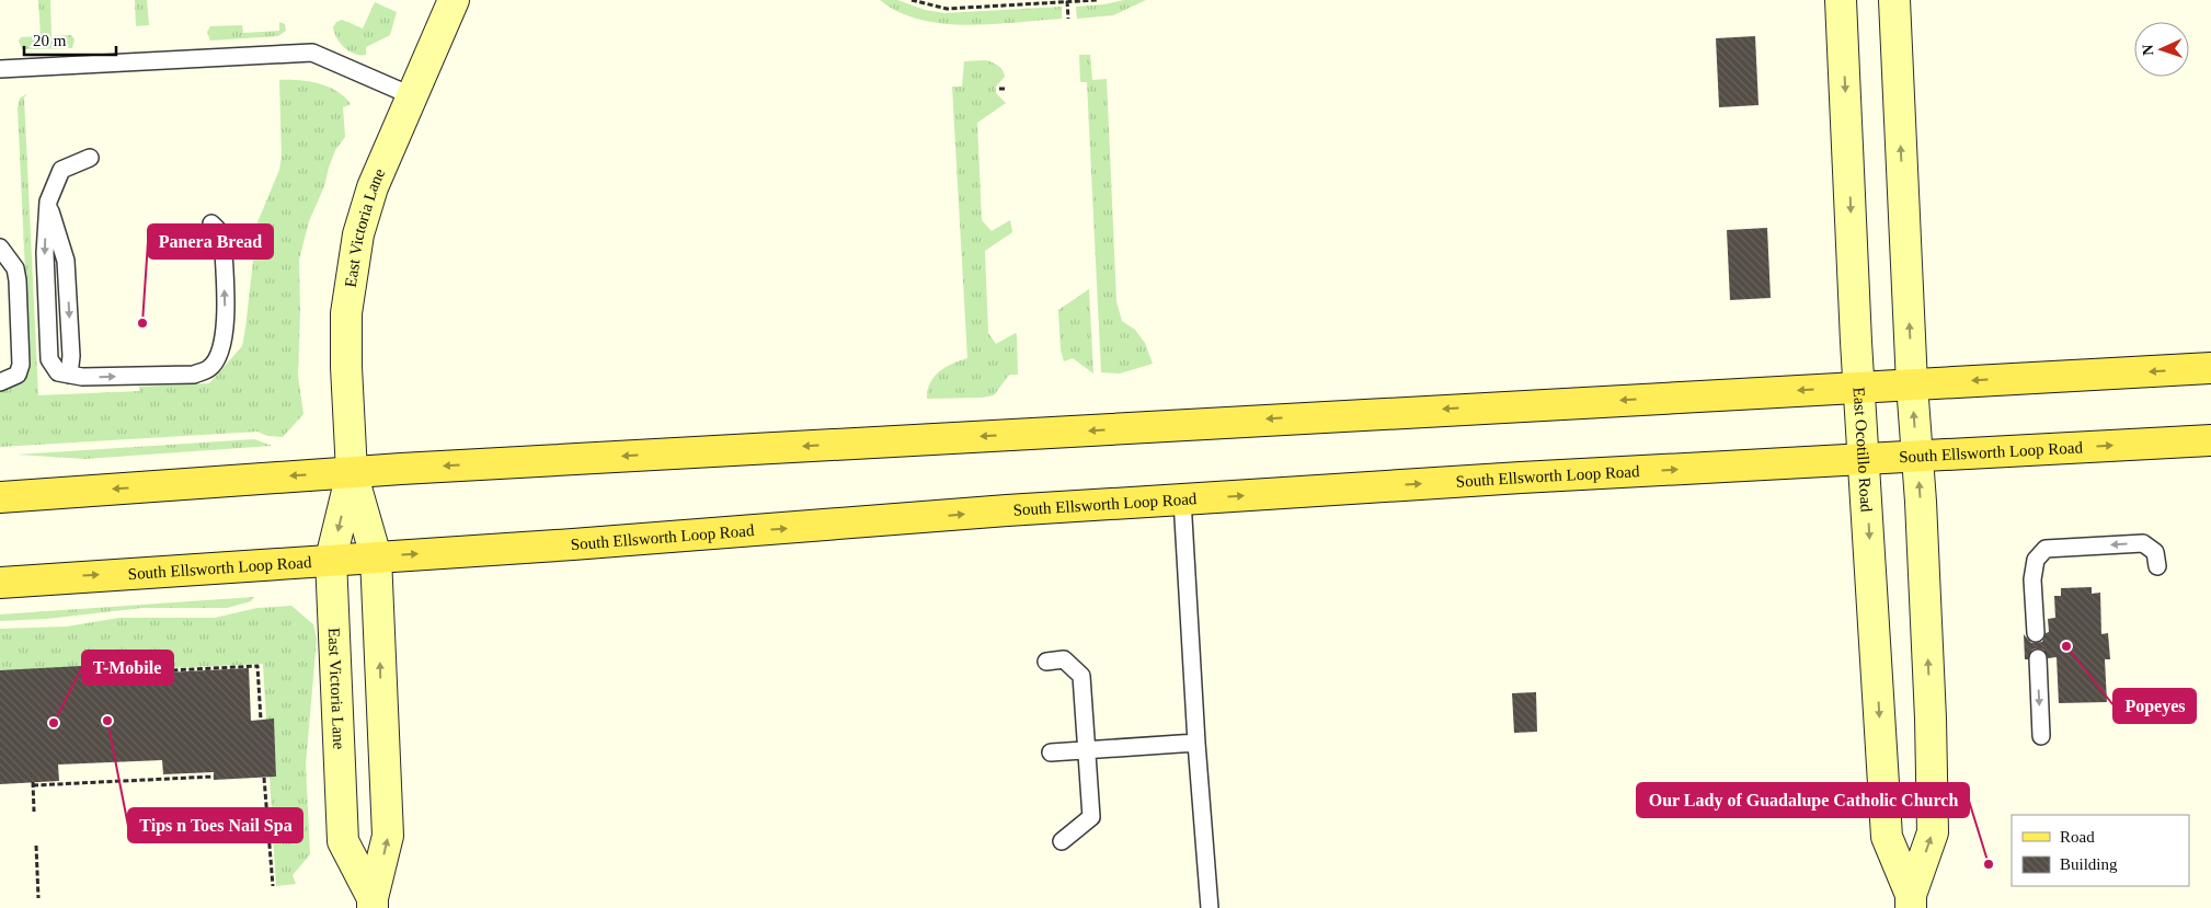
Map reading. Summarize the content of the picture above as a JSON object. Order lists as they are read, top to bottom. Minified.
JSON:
{"streets":{"main road":["East Victoria Lane","East Ocotillo Road","South Ellsworth Loop Road"]},"crossings":[["East Victoria Lane","South Ellsworth Loop Road"],["East Ocotillo Road","South Ellsworth Loop Road"]],"places":["Panera Bread","Popeyes","Tips n Toes Nail Spa","T-Mobile","Our Lady of Guadalupe Catholic Church"],"legend":["Road","Building"],"scale_bar":"20 m","north":"left"}
